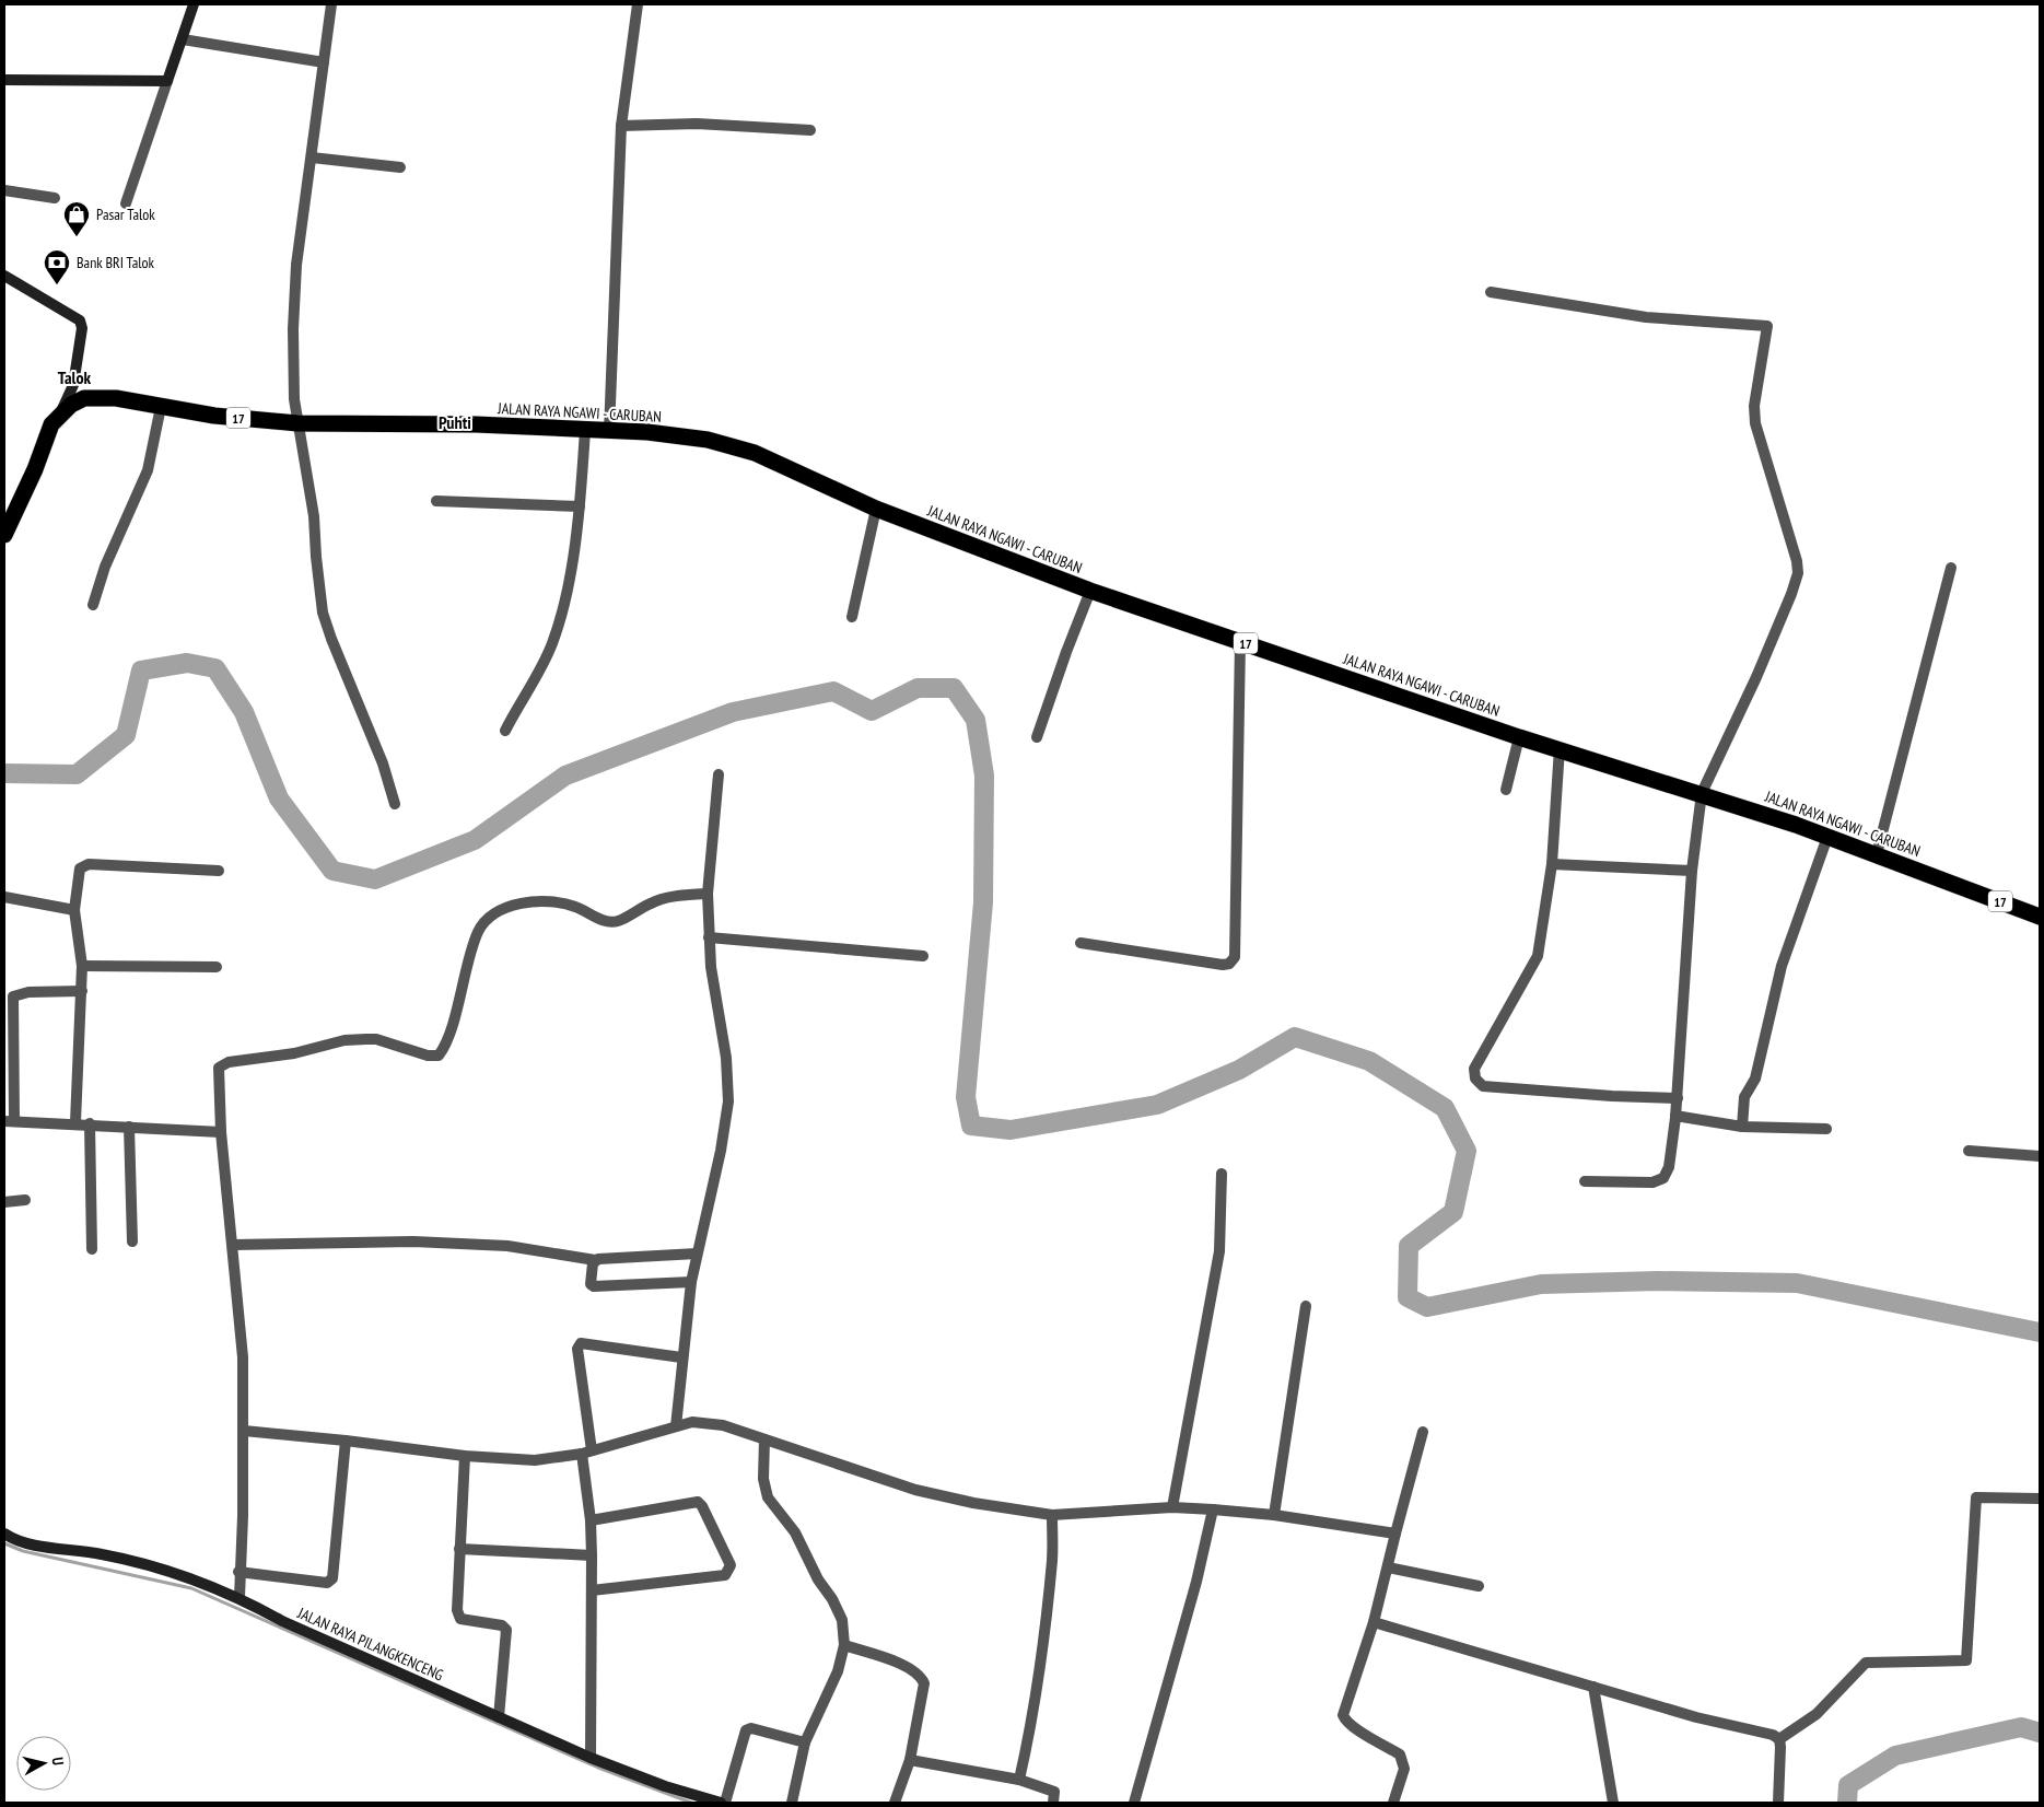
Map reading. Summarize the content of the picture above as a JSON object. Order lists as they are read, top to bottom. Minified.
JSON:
{"streets":{"highway":["JALAN RAYA NGAWI - CARUBAN","17"],"main road":["JALAN RAYA PILANGKENCENG"]},"districts":["Talok","Puhti"],"places":{"shop":["Pasar Talok"],"bank":["Bank BRI Talok"]},"north":"right"}
